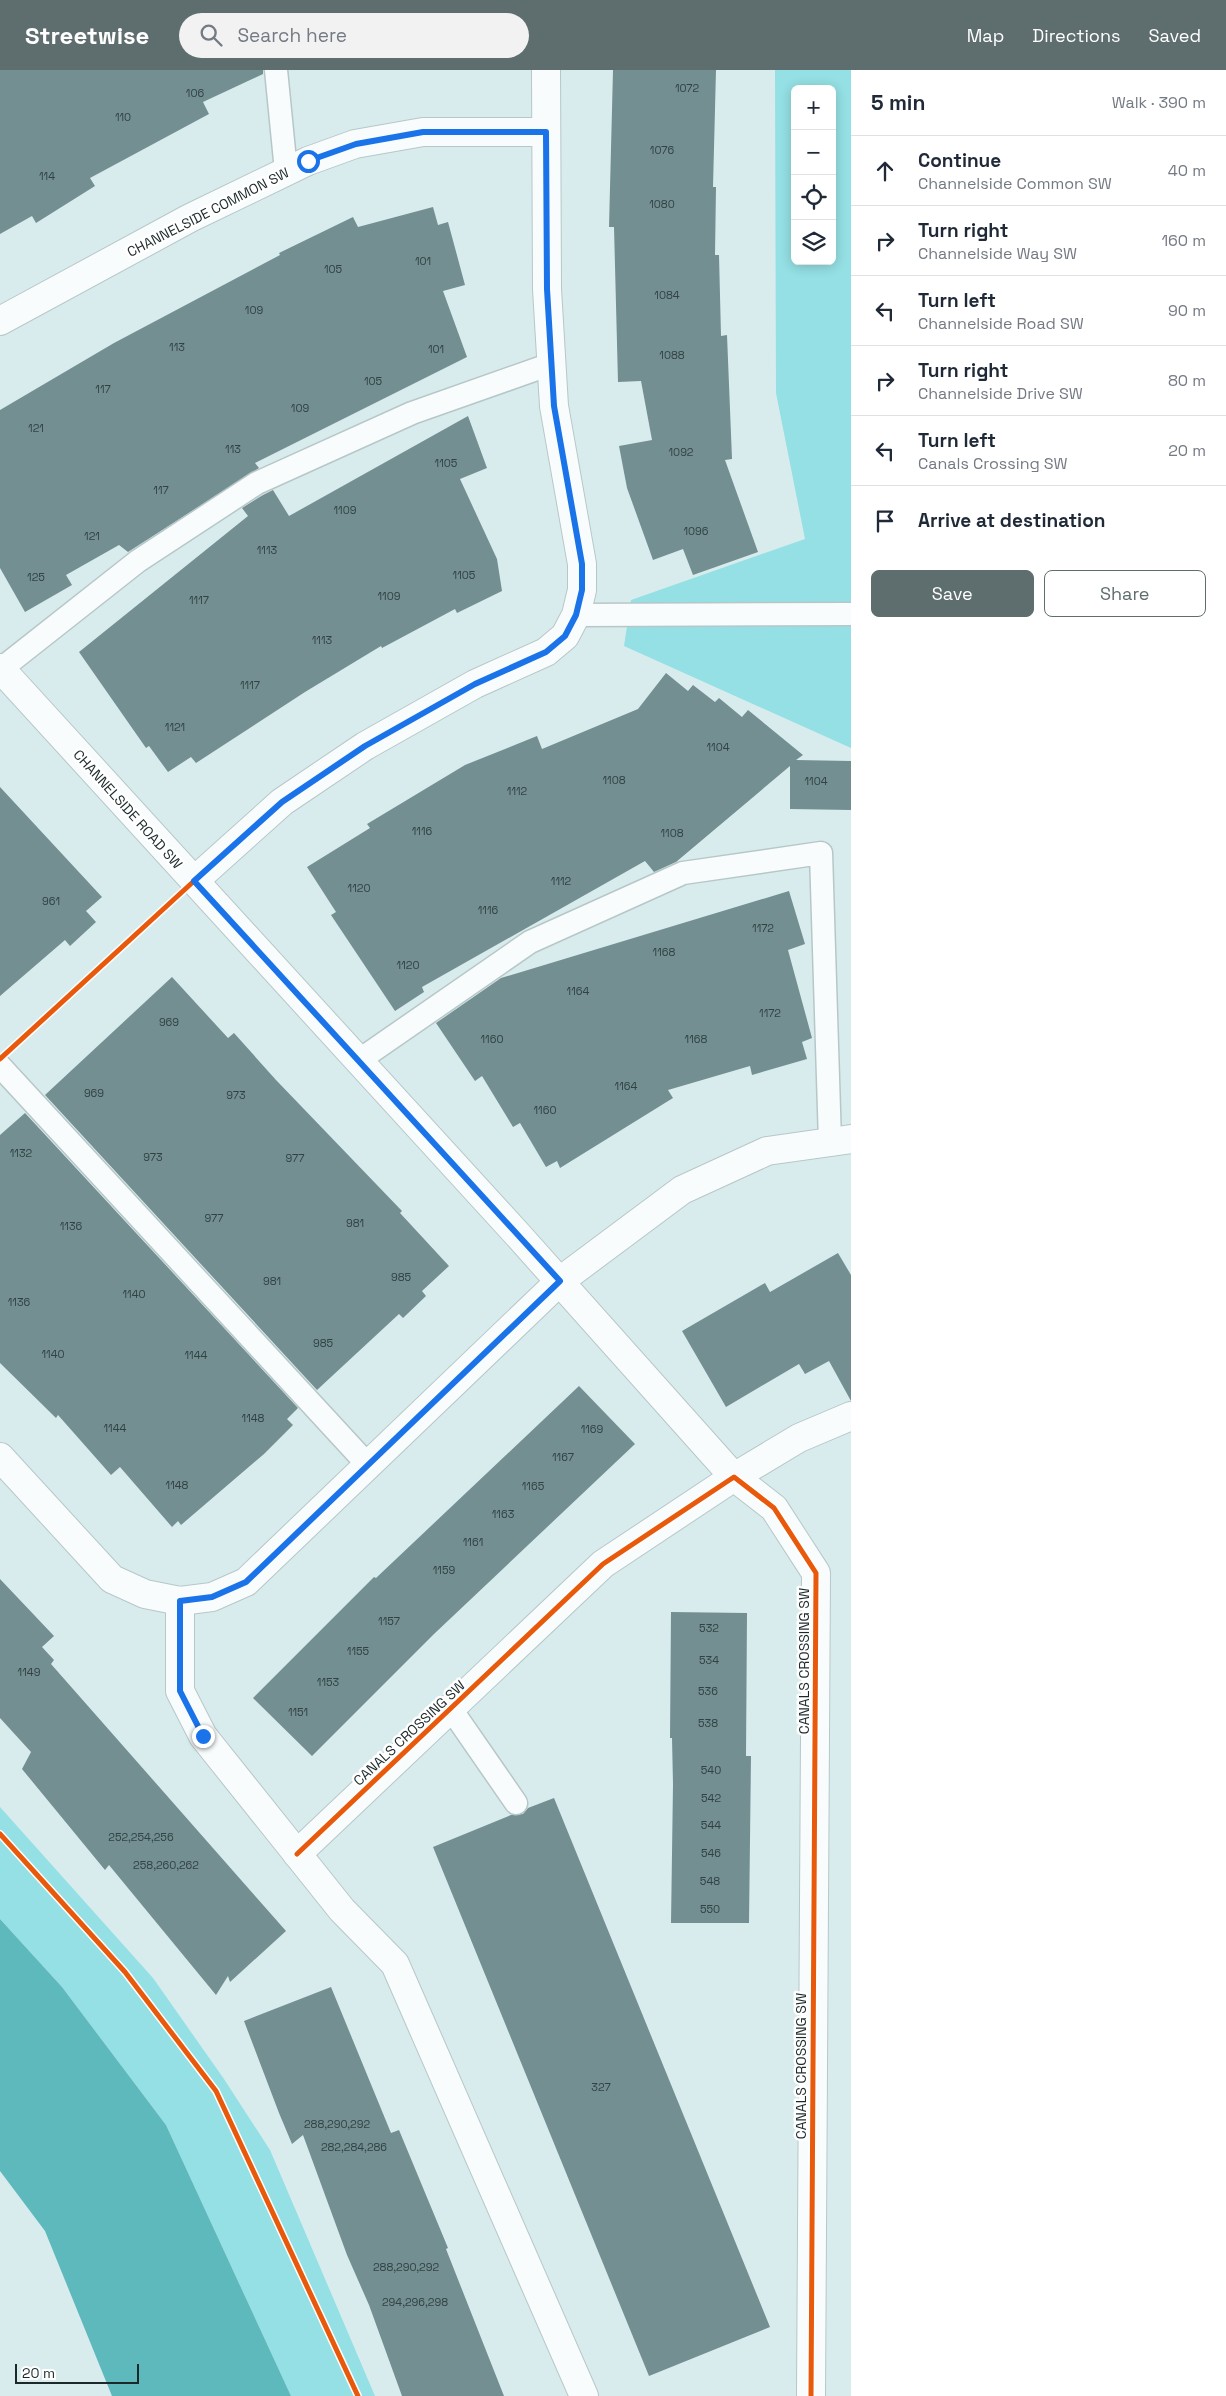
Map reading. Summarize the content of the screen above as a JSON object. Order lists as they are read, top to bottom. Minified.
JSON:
{"streets":{"street":["CHANNELSIDE COMMON SW","CHANNELSIDE ROAD SW","CANALS CROSSING SW"]},"crossings":[["CHANNELSIDE ROAD SW","CANALS CROSSING SW"]],"house_numbers":["1072","106","110","1076","114","1080","101","105","1084","109","113","101","1088","105","117","109","121","113","1092","1105","117","1109","1096","121","1113","1105","125","1109","1117","1113","1117","1121","1104","1108","1104","1112","1116","1108","1112","1120","961","1116","1172","1168","1120","1164","1172","969","1160","1168","1164","969","973","1160","1132","973","977","977","981","1136","985","981","1140","1136","985","1140","1144","1148","1144","1169","1167","1148","1165","1163","1161","1159","1157","532","1155","534","1149","1153","536","1151","538","540","542","544","252,254,256","546","258,260,262","548","550","327","288,290,292","282,284,286","288,290,292","294,296,298"],"scale_bar":"20 m","page":{"header":"Streetwise","search":"Search here","nav":["Map","Directions","Saved"],"heading":["5 min","Walk · 390 m"],"map_buttons":["+","−"],"list":[["Continue","Channelside Common SW","40 m"],["Turn right","Channelside Way SW","160 m"],["Turn left","Channelside Road SW","90 m"],["Turn right","Channelside Drive SW","80 m"],["Turn left","Canals Crossing SW","20 m"],"Arrive at destination"],"buttons":["Save","Share"],"scale":"20 m"}}
